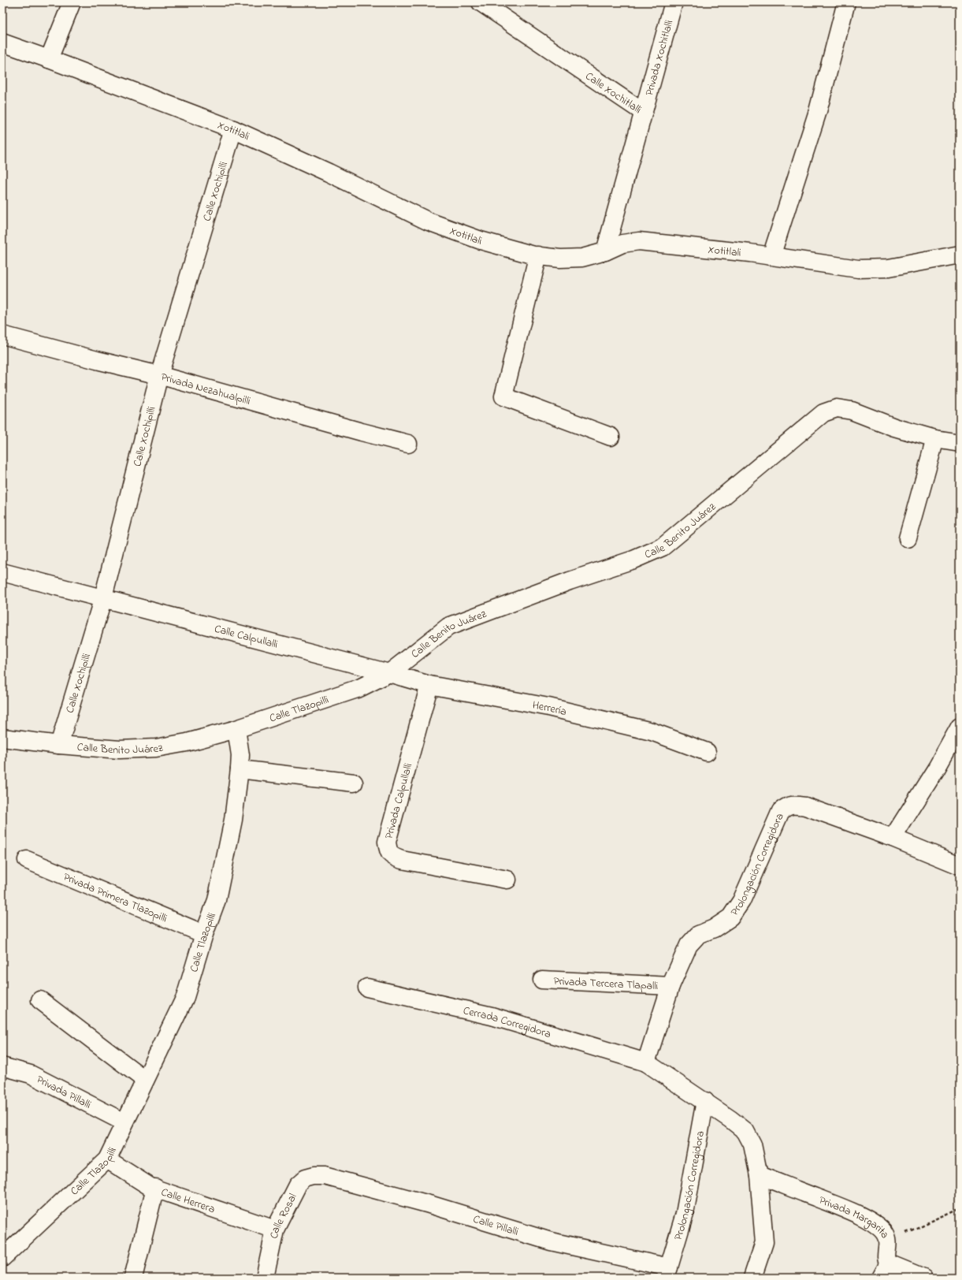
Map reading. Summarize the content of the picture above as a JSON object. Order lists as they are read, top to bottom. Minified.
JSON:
{"streets":{"street":["Privada Xochitlalli","Calle Xochitlalli","Xotitlali","Calle Xochipilli","Privada Nezahualpilli","Calle Benito Juárez","Calle Calpullalli","Herrería","Calle Tlazopilli","Privada Calpullalli","Prolongación Corregidora","Privada Primera Tlazopilli","Privada Tercera Tlapalli","Cerrada Corregidora","Privada Pillalli","Calle Herrera","Calle Rosal","Privada Margarita","Calle Pillalli"]},"crossings":[["Privada Xochitlalli","Calle Xochitlalli"],["Calle Xochitlalli","Xotitlali"],["Xotitlali","Calle Xochipilli"],["Calle Xochipilli","Privada Nezahualpilli"],["Calle Xochipilli","Calle Benito Juárez"],["Calle Xochipilli","Calle Calpullalli"],["Calle Benito Juárez","Calle Calpullalli"],["Calle Benito Juárez","Herrería"],["Calle Benito Juárez","Calle Tlazopilli"],["Calle Calpullalli","Herrería"],["Calle Calpullalli","Calle Tlazopilli"],["Herrería","Calle Tlazopilli"],["Herrería","Privada Calpullalli"],["Calle Tlazopilli","Privada Primera Tlazopilli"],["Calle Tlazopilli","Privada Pillalli"],["Calle Tlazopilli","Calle Herrera"],["Prolongación Corregidora","Privada Tercera Tlapalli"],["Prolongación Corregidora","Cerrada Corregidora"],["Prolongación Corregidora","Calle Pillalli"],["Calle Herrera","Calle Rosal"],["Calle Rosal","Calle Pillalli"]]}
